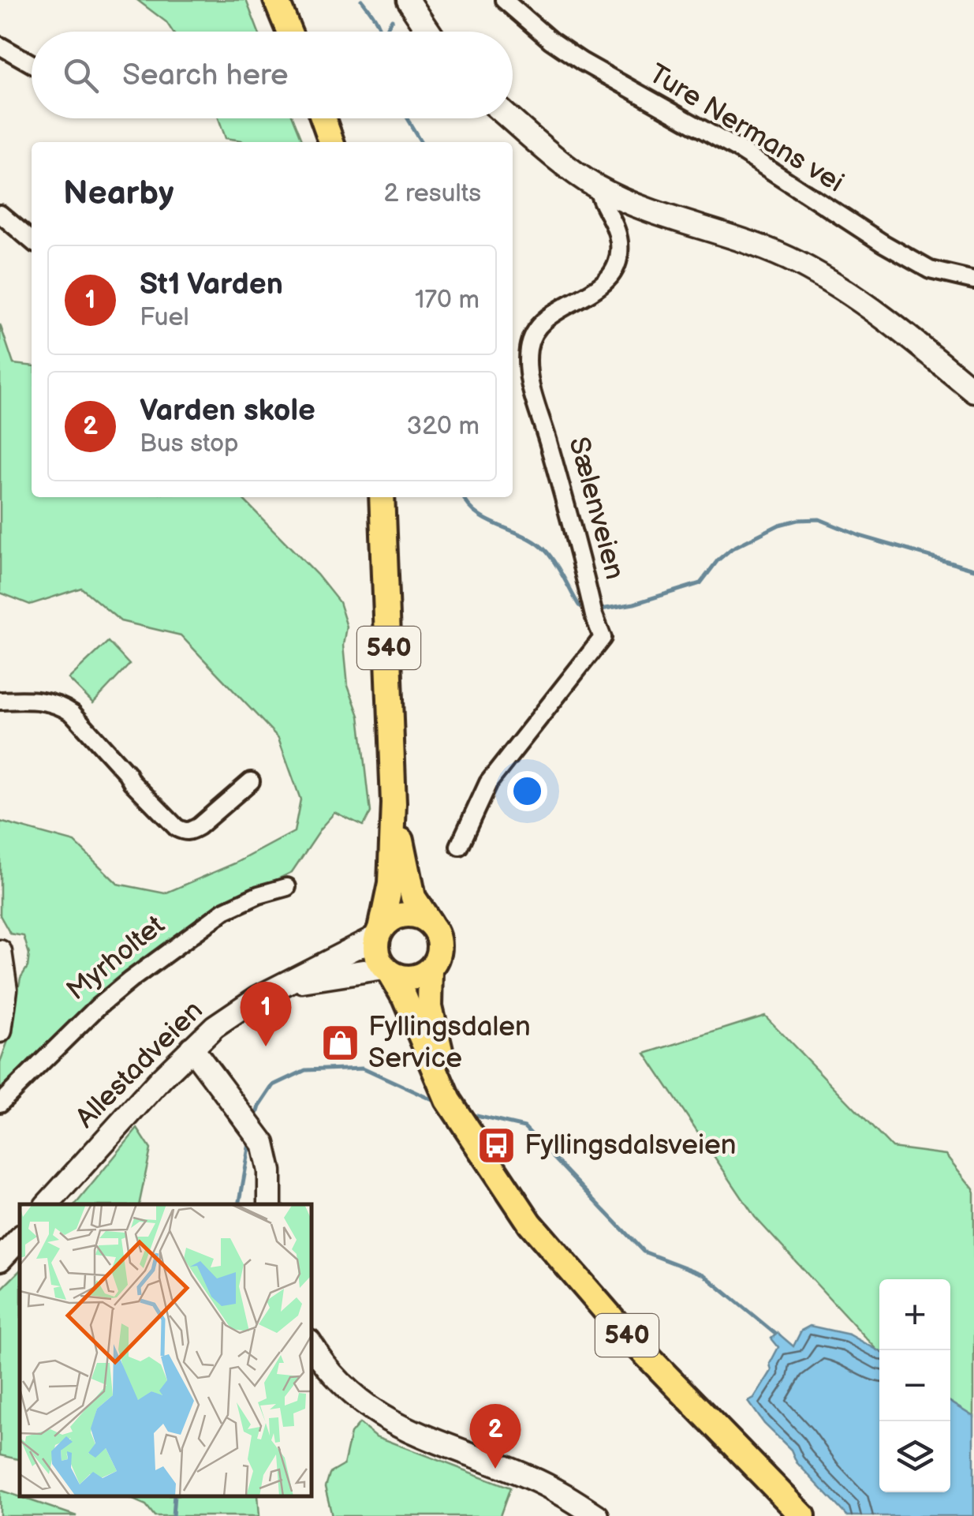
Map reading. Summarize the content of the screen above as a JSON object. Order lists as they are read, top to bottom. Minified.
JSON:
{"streets":{"main road":["Sælenveien","540","Allestadveien"],"street":["Ture Nermans vei","Myrholtet"]},"crossings":[["540","Allestadveien"]],"places":{"shop":["Fyllingsdalen Service"],"bus stop":["Fyllingsdalsveien"]},"page":{"search":"Search here","heading":["Nearby","2 results"],"list":[{"mark":"1","name":"St1 Varden","note":"Fuel","value":"170 m"},{"mark":"2","name":"Varden skole","note":"Bus stop","value":"320 m"}],"pins":["1","2"],"map_buttons":["+","−"]}}
